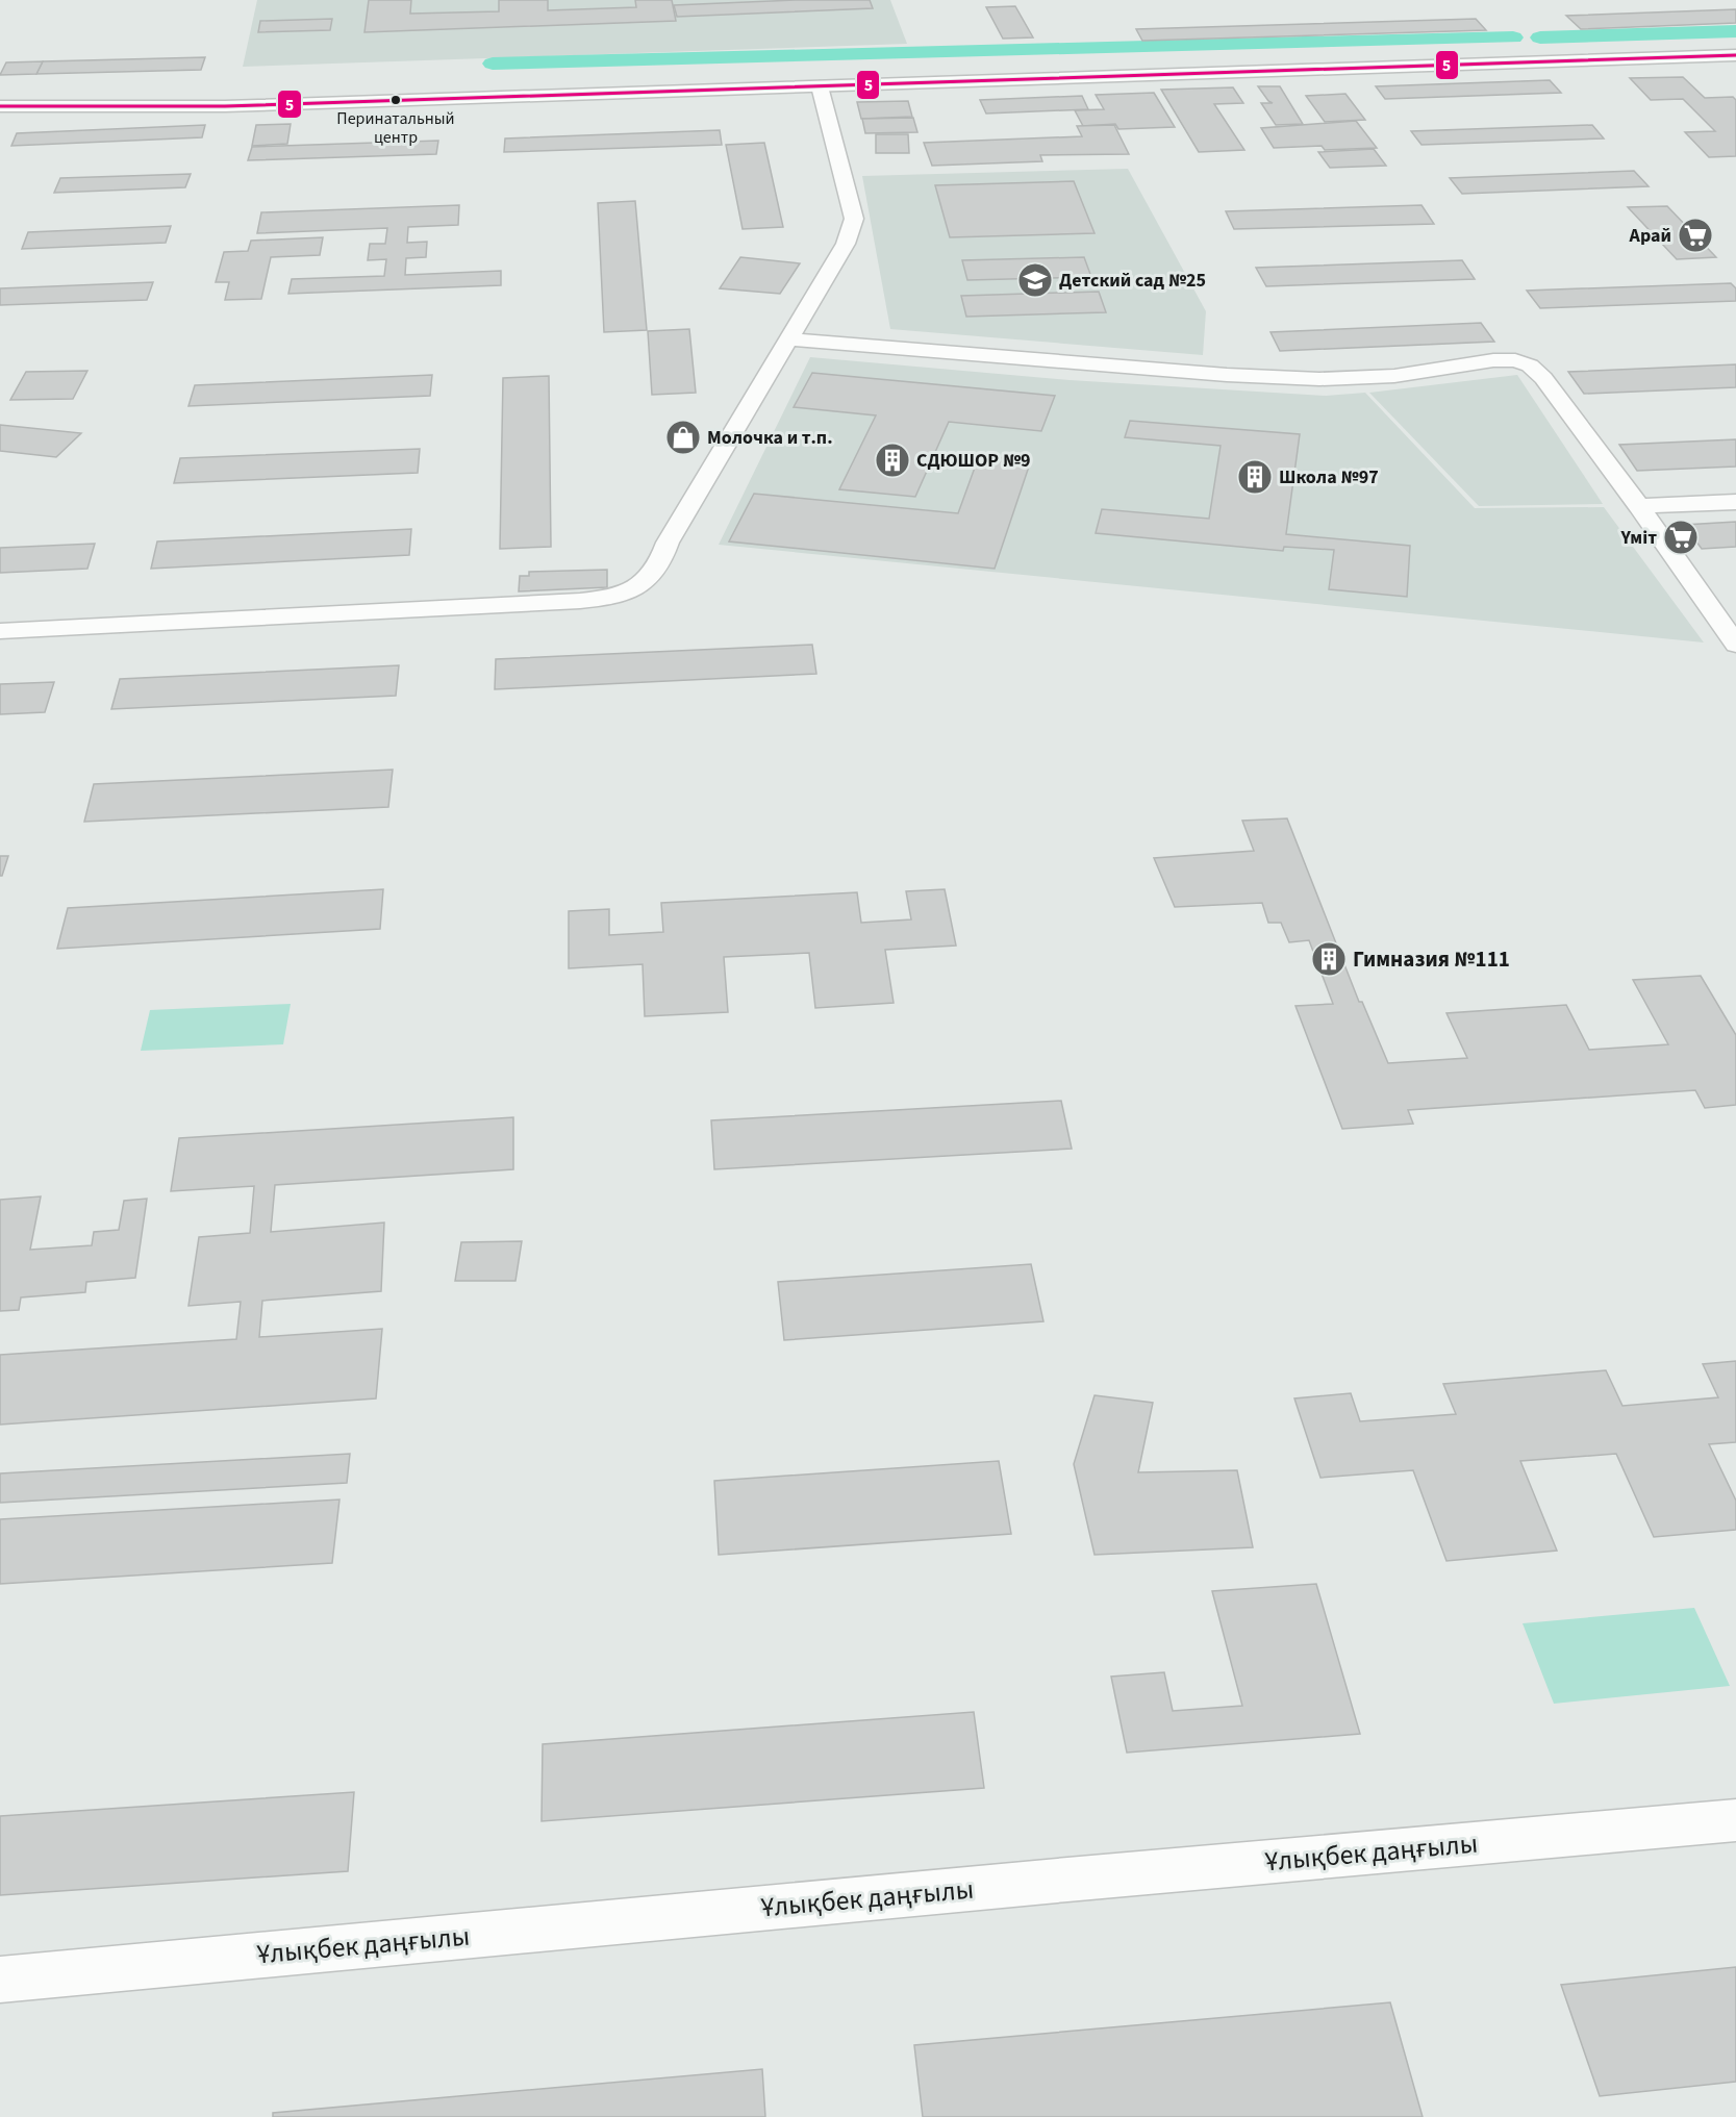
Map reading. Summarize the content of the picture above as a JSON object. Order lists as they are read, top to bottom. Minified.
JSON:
{"streets":{"main road":["Ұлықбек даңғылы"]},"places":{"other":["Перинатальный центр"],"supermarket":["Арай","Үміт"],"school or university":["Детский сад №25"],"shop":["Молочка и т.п."],"building":["СДЮШОР №9","Школа №97","Гимназия №111"]},"lines":["transit line 5"]}
